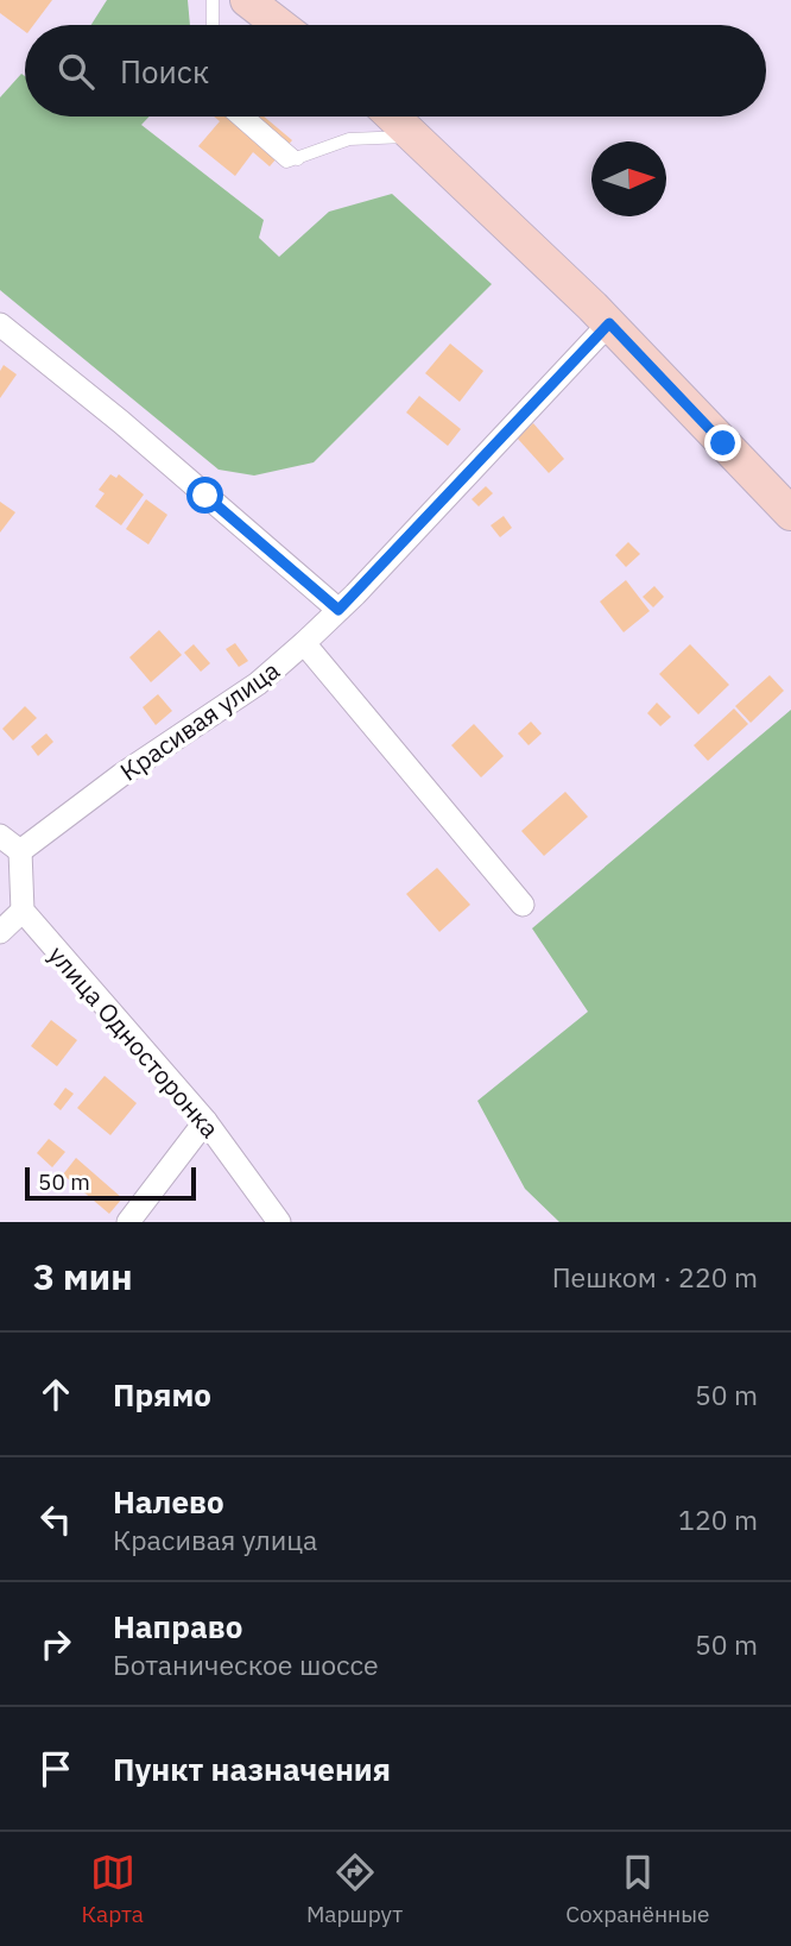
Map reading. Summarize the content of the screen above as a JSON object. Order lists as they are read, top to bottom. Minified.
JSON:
{"streets":{"street":["Красивая улица","улица Односторонка"]},"scale_bar":"50 m","north":"right","page":{"search":"Поиск","scale":"50 m","heading":["3 мин","Пешком · 220 m"],"list":[["Прямо","50 m"],["Налево","Красивая улица","120 m"],["Направо","Ботаническое шоссе","50 m"],"Пункт назначения"],"nav":["Карта","Маршрут","Сохранённые"]}}
